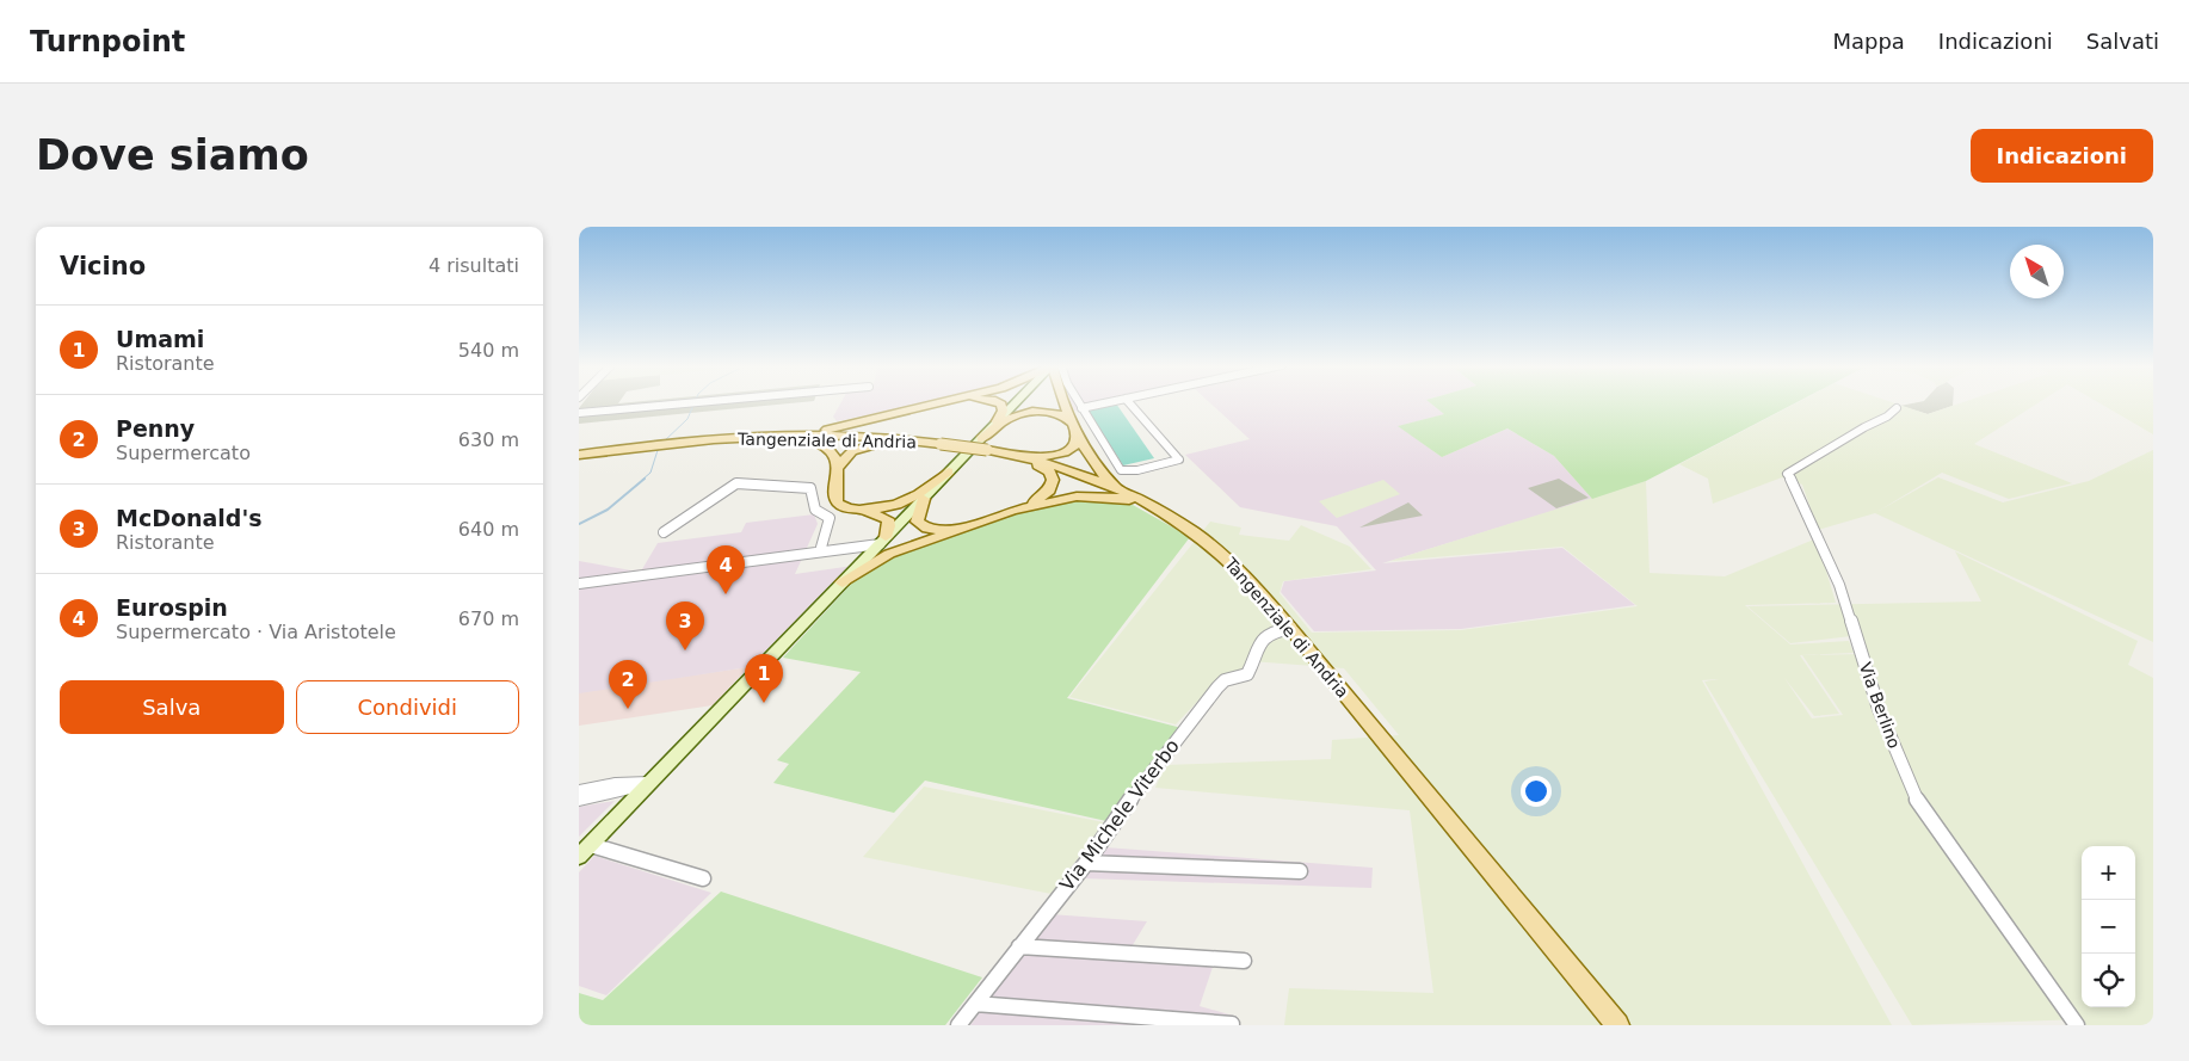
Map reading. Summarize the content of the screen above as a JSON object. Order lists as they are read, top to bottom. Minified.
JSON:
{"streets":{"main road":["Tangenziale di Andria"],"street":["Via Berlino","Via Michele Viterbo"]},"crossings":[["Tangenziale di Andria","Via Michele Viterbo"]],"north":"top left","page":{"header":"Turnpoint","nav":["Mappa","Indicazioni","Salvati"],"buttons":["Indicazioni",["Salva","Condividi"]],"title":"Dove siamo","heading":["Vicino","4 risultati"],"list":[{"mark":"1","name":"Umami","note":"Ristorante","value":"540 m"},{"mark":"2","name":"Penny","note":"Supermercato","value":"630 m"},{"mark":"3","name":"McDonald's","note":"Ristorante","value":"640 m"},{"mark":"4","name":"Eurospin","note":"Supermercato · Via Aristotele","value":"670 m"}],"pins":["4","3","1","2"],"map_buttons":["+","−"]}}
